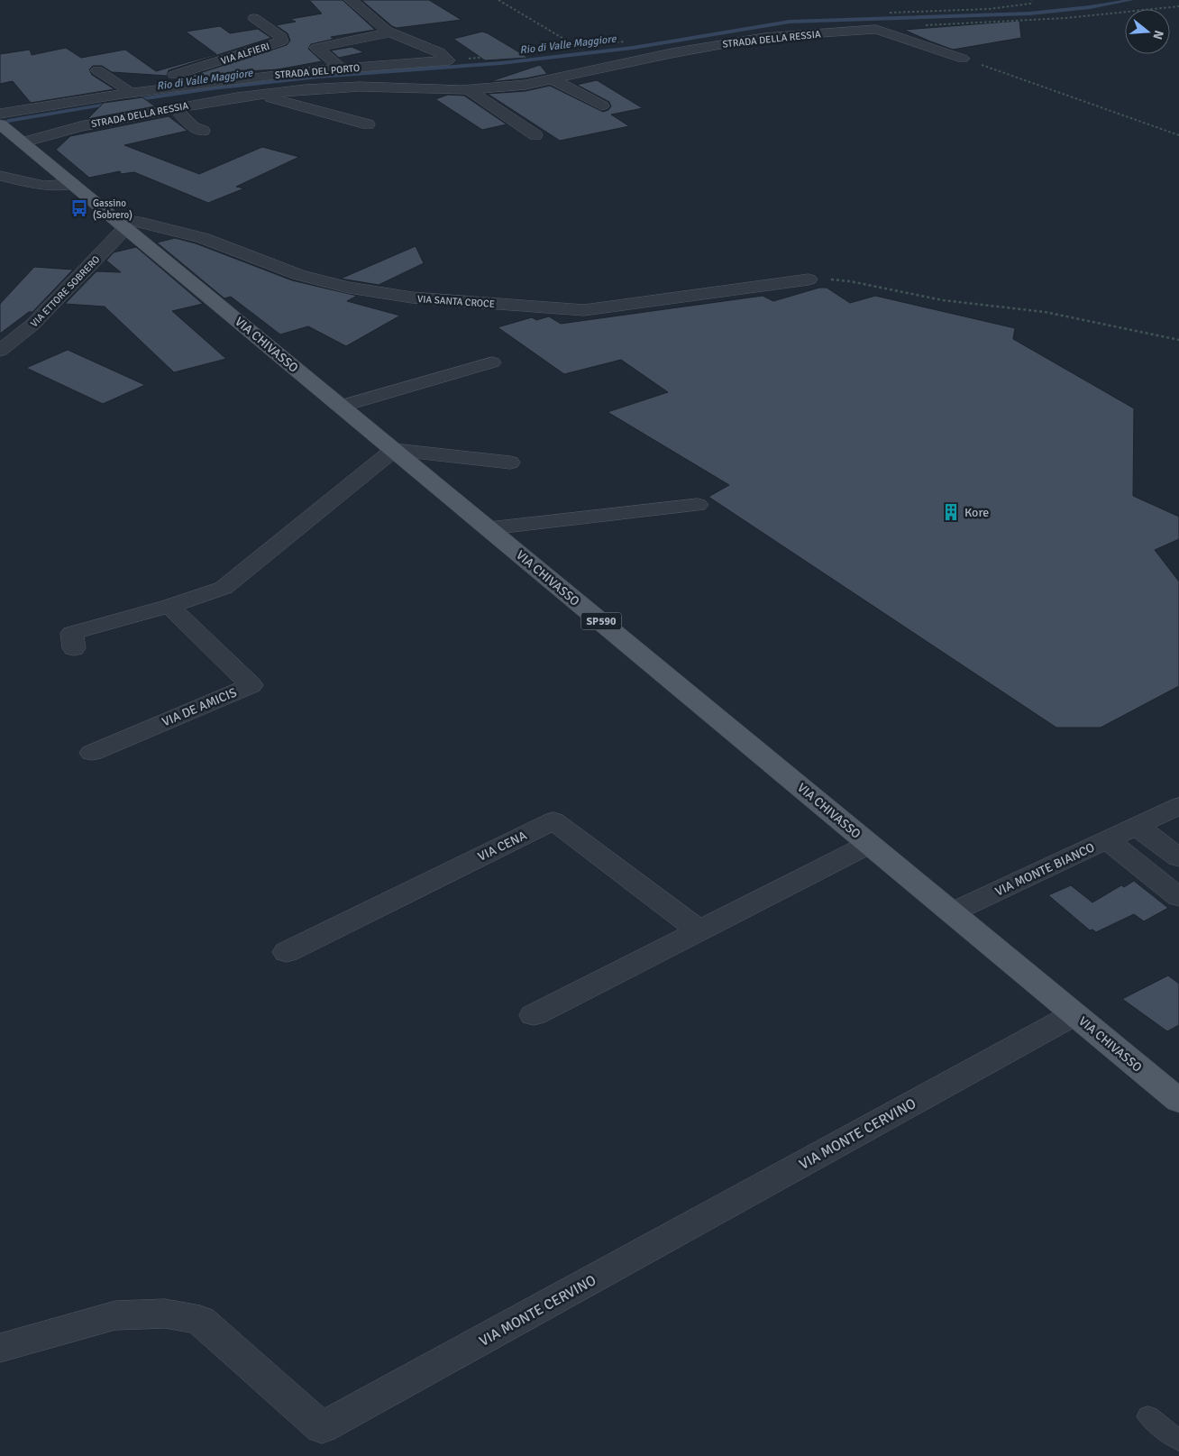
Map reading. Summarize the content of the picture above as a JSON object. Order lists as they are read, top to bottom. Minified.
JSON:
{"streets":{"main road":["VIA CHIVASSO","SP590"],"street":["STRADA DELLA RESSIA","VIA ALFIERI","STRADA DEL PORTO","VIA ETTORE SOBRERO","VIA SANTA CROCE","VIA DE AMICIS","VIA CENA","VIA MONTE BIANCO","VIA MONTE CERVINO"]},"crossings":[["STRADA DELLA RESSIA","VIA CHIVASSO"],["VIA ALFIERI","STRADA DEL PORTO"],["VIA ETTORE SOBRERO","VIA SANTA CROCE"],["VIA ETTORE SOBRERO","VIA CHIVASSO"],["VIA SANTA CROCE","VIA CHIVASSO"],["VIA CHIVASSO","VIA MONTE BIANCO"],["VIA CHIVASSO","VIA MONTE CERVINO"]],"water":["Rio di Valle Maggiore"],"places":{"bus stop":["Gassino (Sobrero)"],"building":["Kore"]},"north":"right"}
